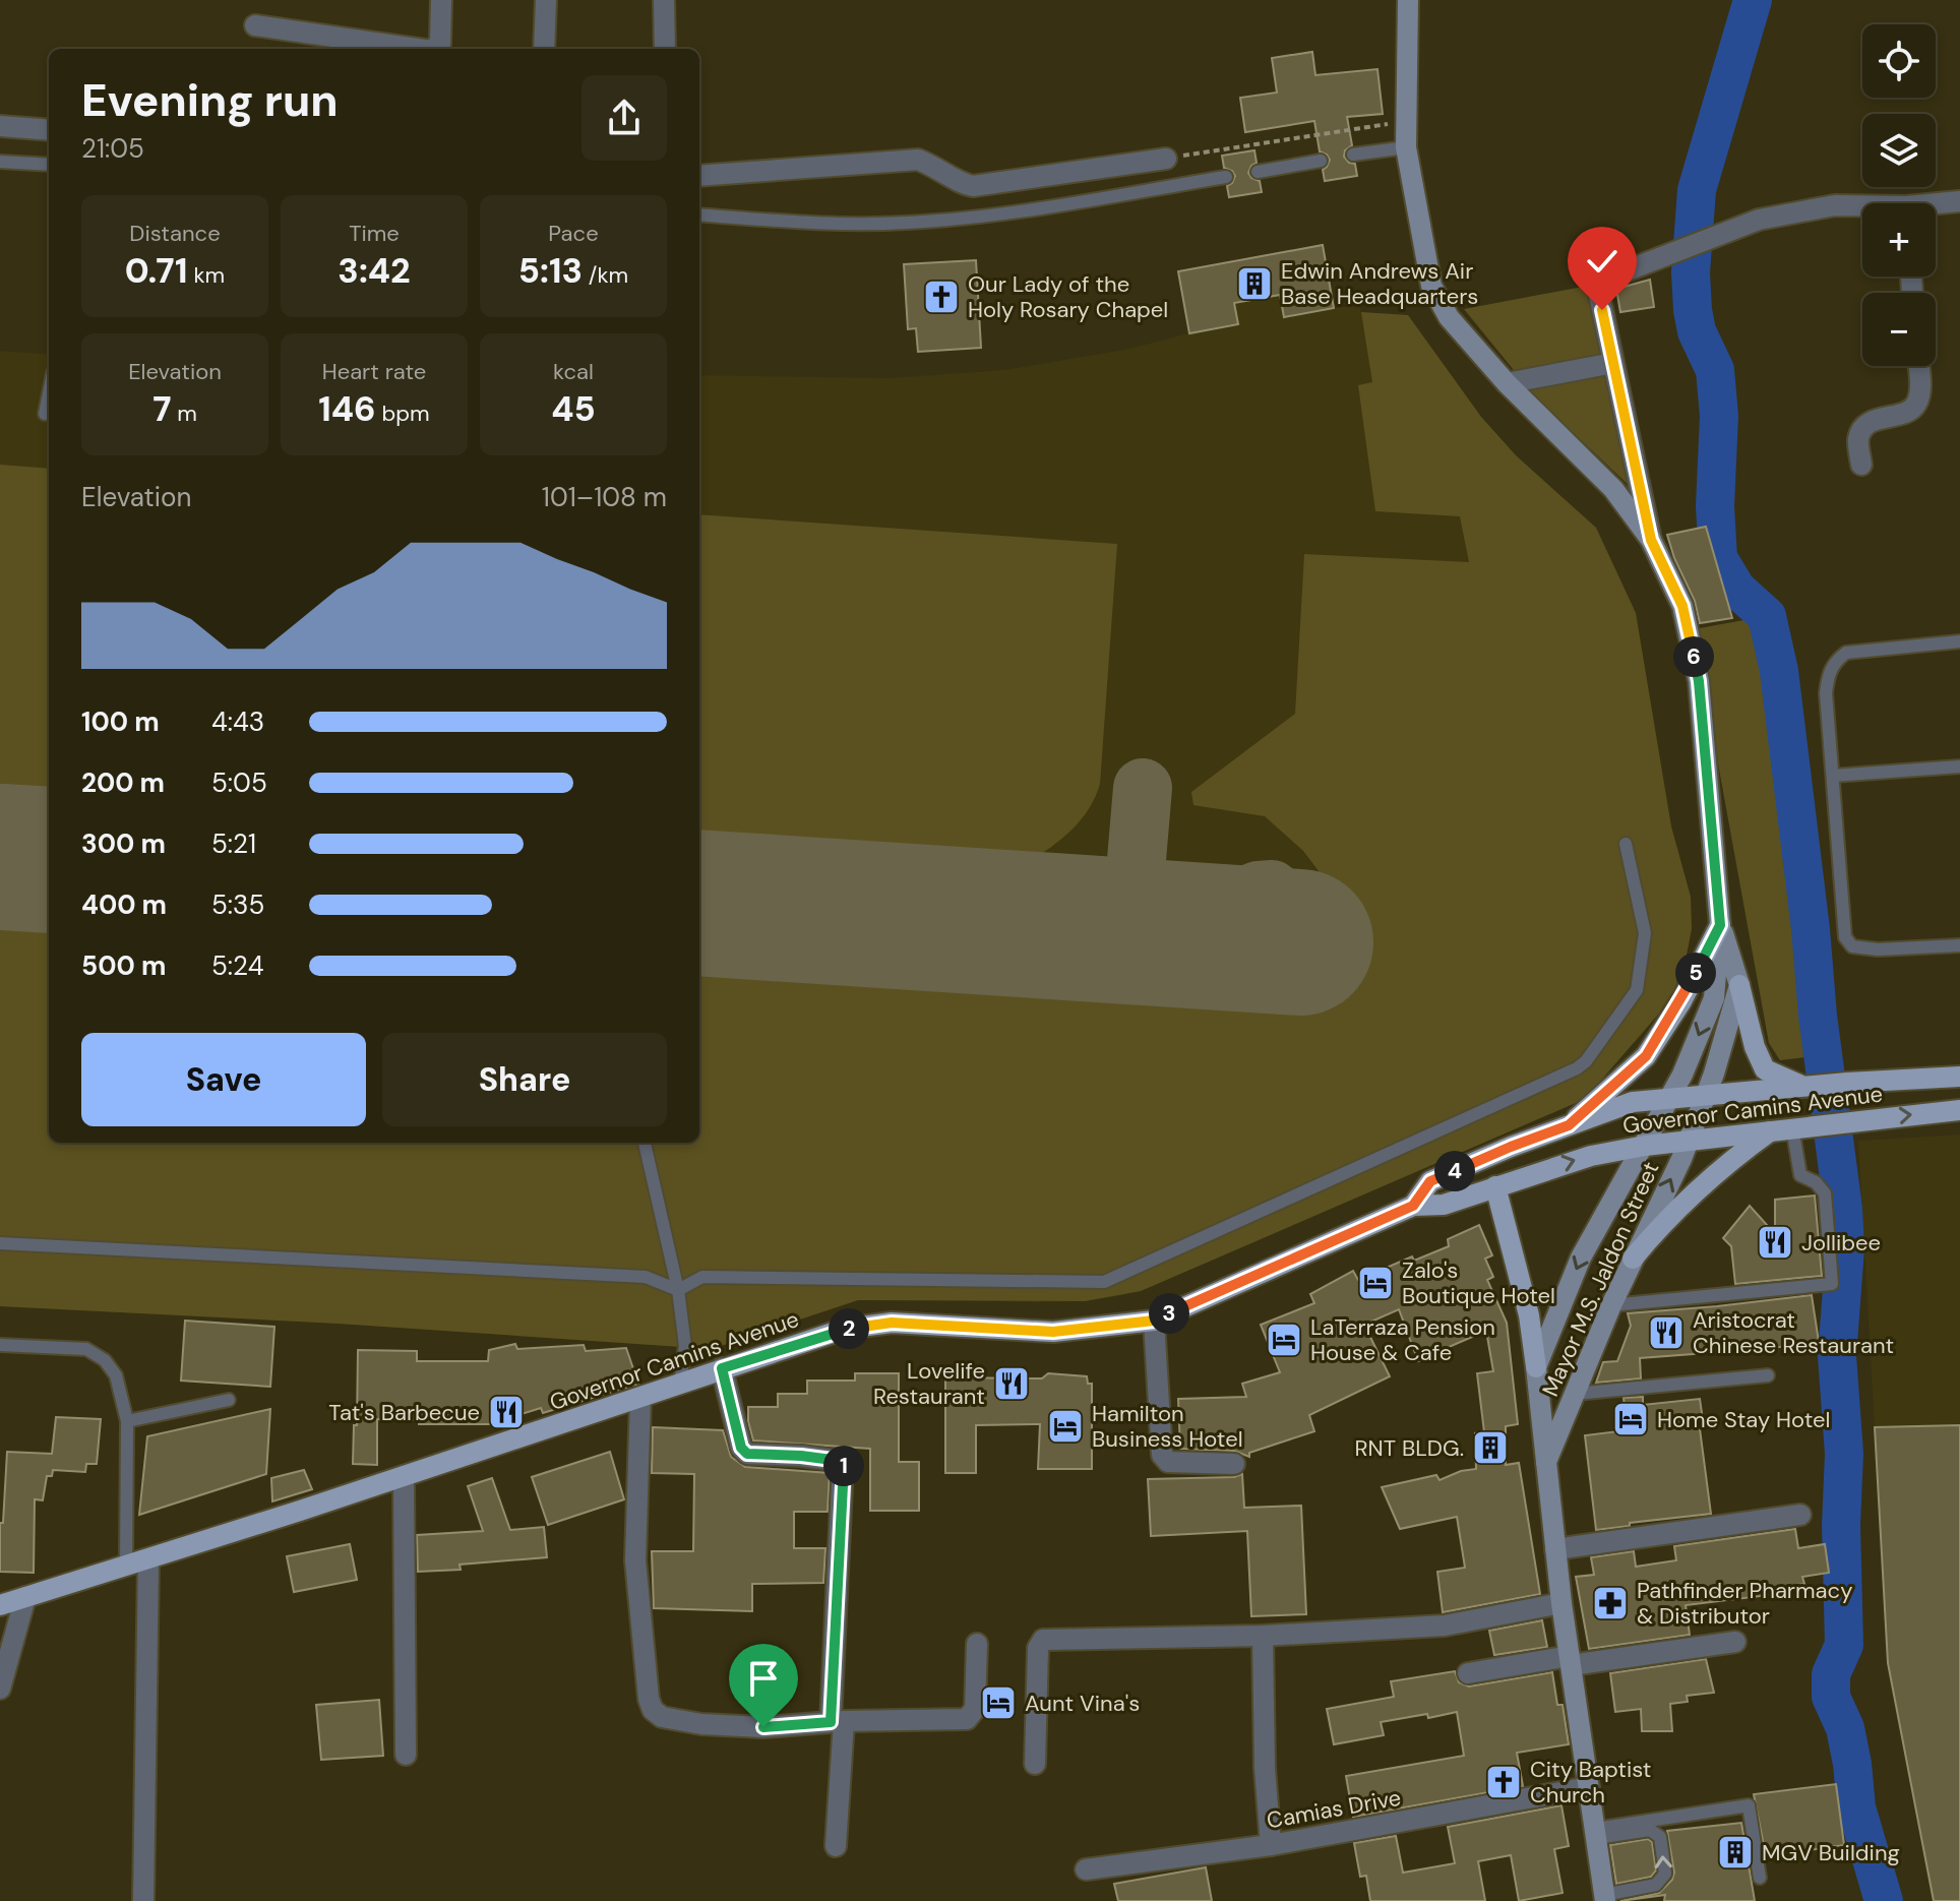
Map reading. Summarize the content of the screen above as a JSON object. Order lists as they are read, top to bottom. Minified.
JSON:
{"streets":{"main road":["Governor Camins Avenue","Mayor M.S. Jaldon Street"],"street":["Camias Drive"]},"crossings":[["Governor Camins Avenue","Mayor M.S. Jaldon Street"],["Mayor M.S. Jaldon Street","Camias Drive"]],"places":{"building":["Edwin Andrews Air Base Headquarters","RNT BLDG.","MGV Building"],"church":["Our Lady of the Holy Rosary Chapel","City Baptist Church"],"restaurant":["Jollibee","Aristocrat Chinese Restaurant","Lovelife Restaurant","Tat's Barbecue"],"hotel":["Zalo's Boutique Hotel","LaTerraza Pension House & Cafe","Home Stay Hotel","Hamilton Business Hotel","Aunt Vina's"],"pharmacy":["Pathfinder Pharmacy & Distributor"]},"page":{"map_buttons":["+","−"],"heading":["Evening run","21:05"],"stats":[["Distance","0.71 km"],["Time","3:42"],["Pace","5:13 /km"],["Elevation","7 m"],["Heart rate","146 bpm"],["kcal","45"]],"chart":["Elevation","101–108 m"],"pins":["6","5","4","3","2","1"],"list":[{"name":"100 m","note":"4:43"},{"name":"200 m","note":"5:05"},{"name":"300 m","note":"5:21"},{"name":"400 m","note":"5:35"},{"name":"500 m","note":"5:24"}],"buttons":["Save","Share"]}}
